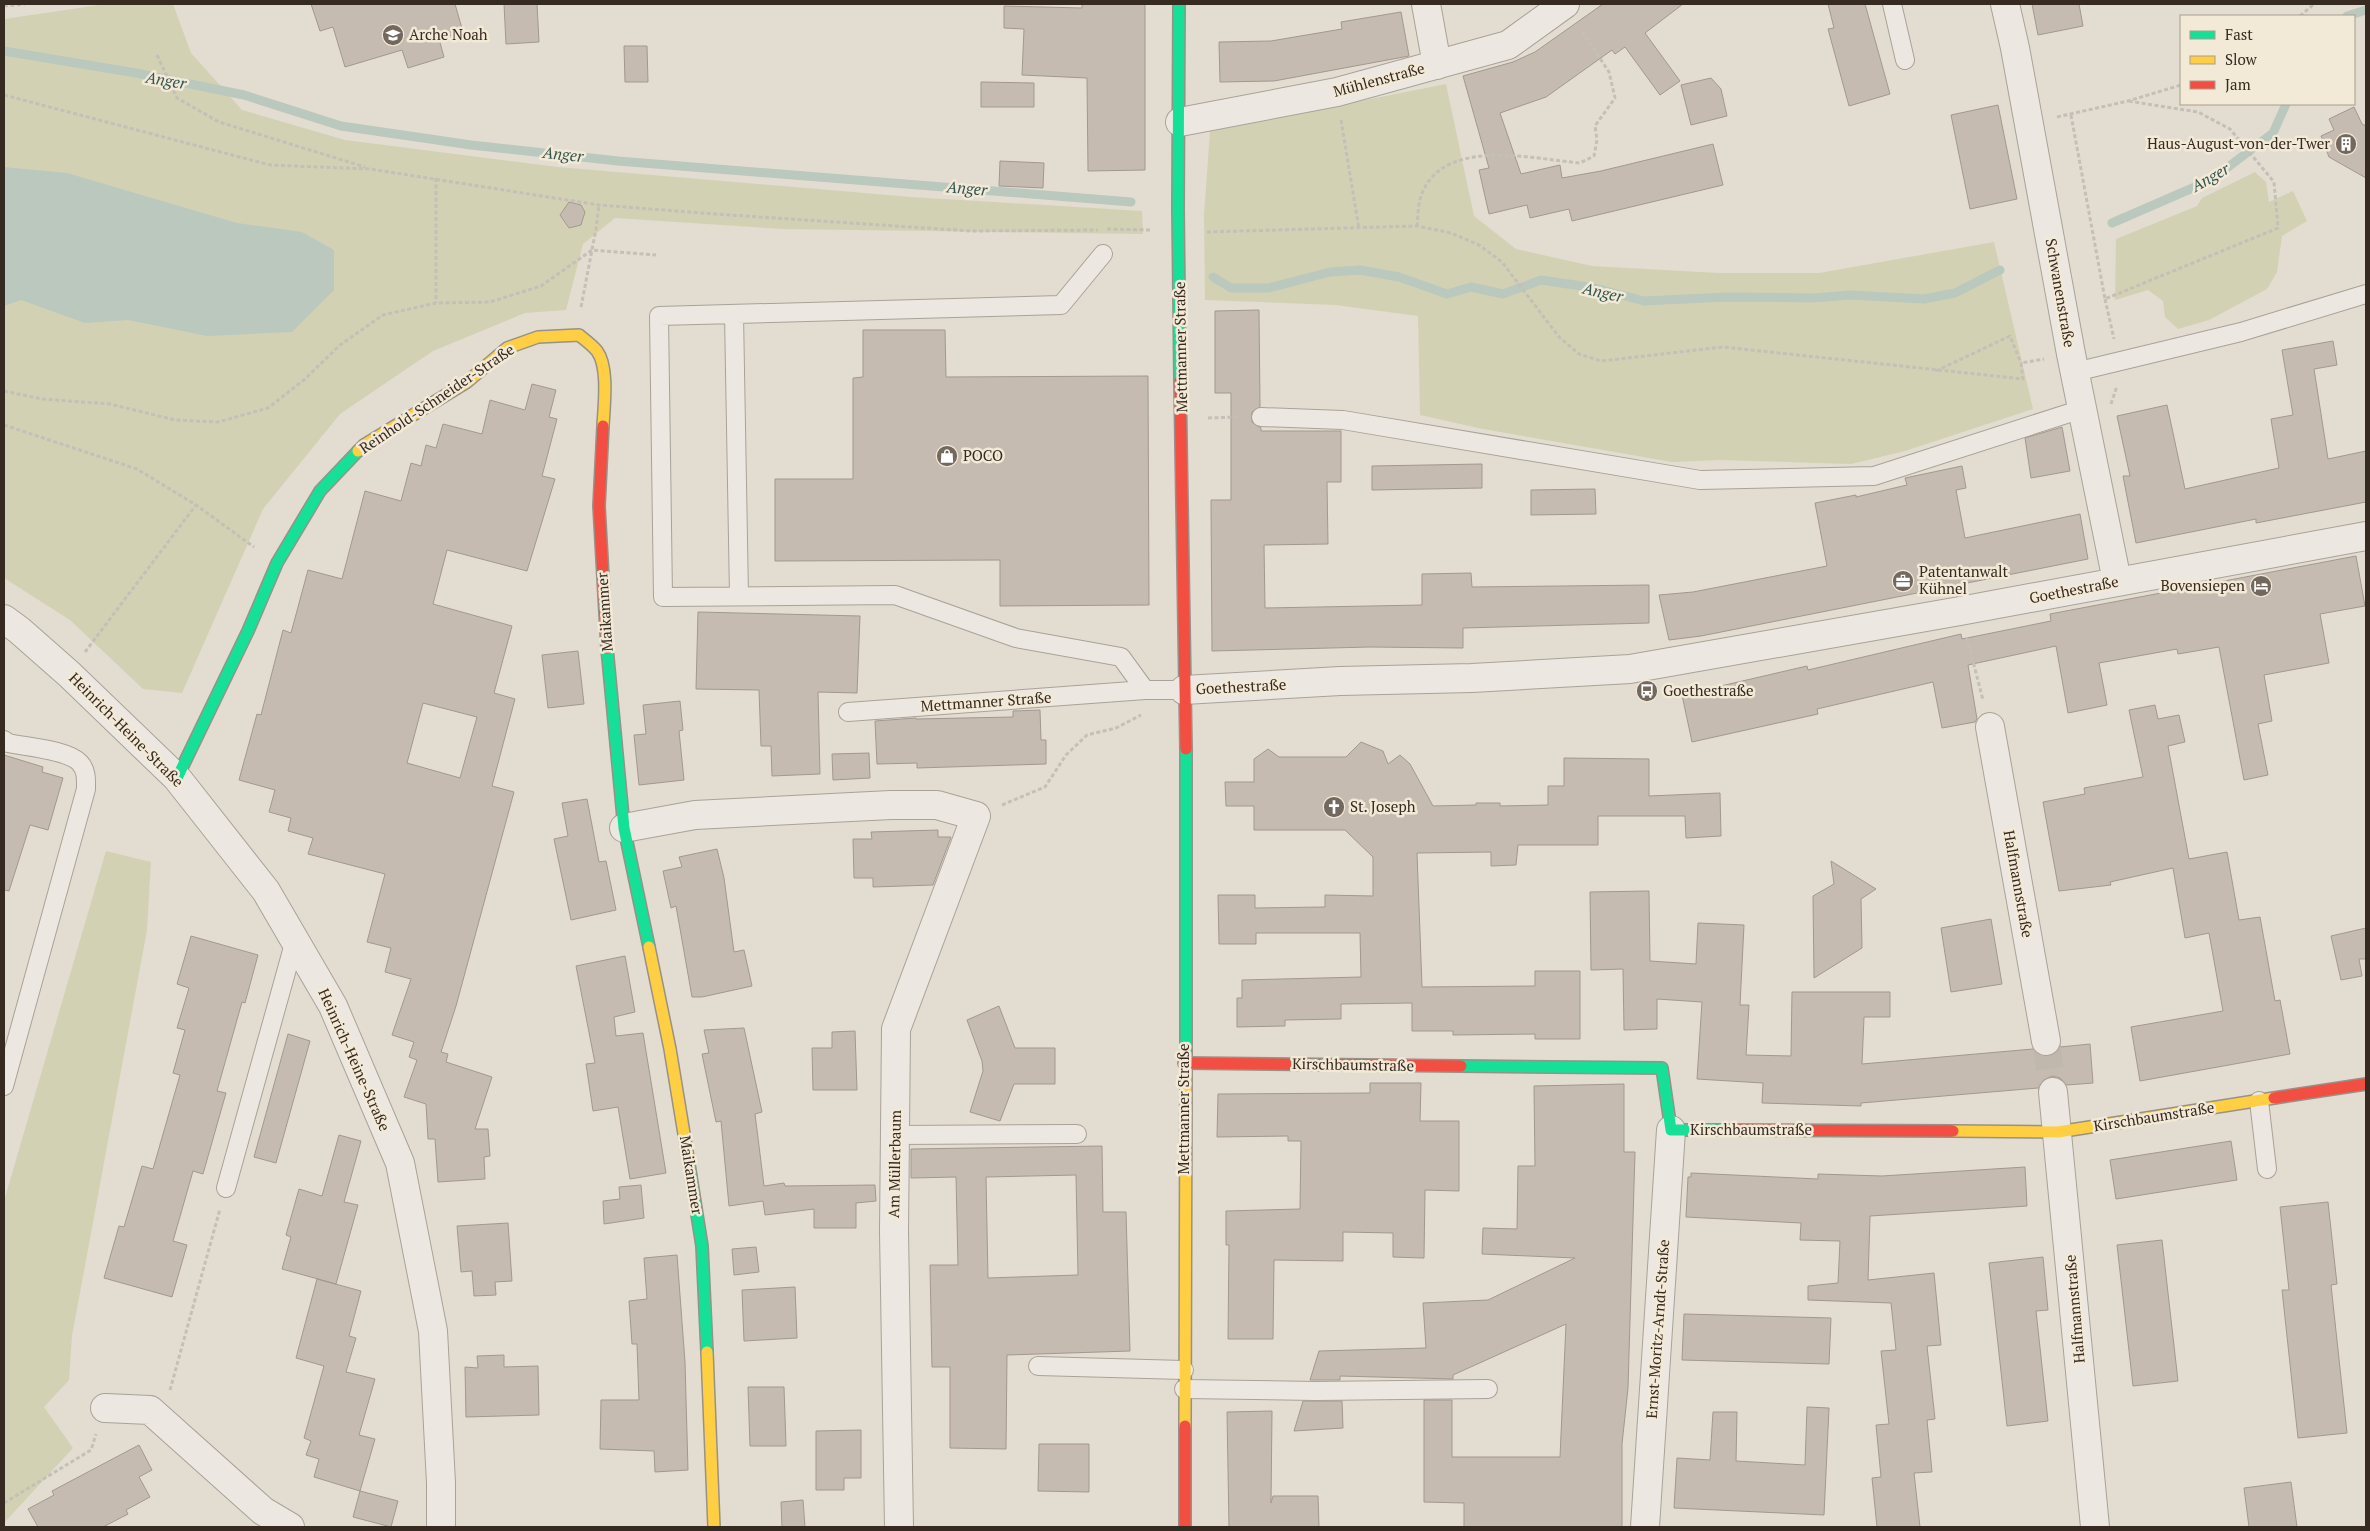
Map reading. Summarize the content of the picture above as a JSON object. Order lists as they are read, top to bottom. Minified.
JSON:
{"streets":{"street":["Mühlenstraße","Schwanenstraße","Mettmanner Straße","Reinhold-Schneider-Straße","Goethestraße","Maikammer","Heinrich-Heine-Straße","Halfmannstraße","Kirschbaumstraße","Am Müllerbaum","Ernst-Moritz-Arndt-Straße"]},"crossings":[["Mühlenstraße","Mettmanner Straße"],["Schwanenstraße","Goethestraße"],["Mettmanner Straße","Goethestraße"],["Mettmanner Straße","Kirschbaumstraße"],["Reinhold-Schneider-Straße","Maikammer"],["Reinhold-Schneider-Straße","Heinrich-Heine-Straße"],["Halfmannstraße","Kirschbaumstraße"],["Kirschbaumstraße","Ernst-Moritz-Arndt-Straße"]],"water":["Anger"],"places":{"school or university":["Arche Noah"],"building":["Haus-August-von-der-Twer"],"shop":["POCO"],"office":["Patentanwalt Kühnel"],"hotel":["Bovensiepen"],"bus stop":["Goethestraße"],"church":["St. Joseph"]},"legend":["Fast","Slow","Jam"]}
